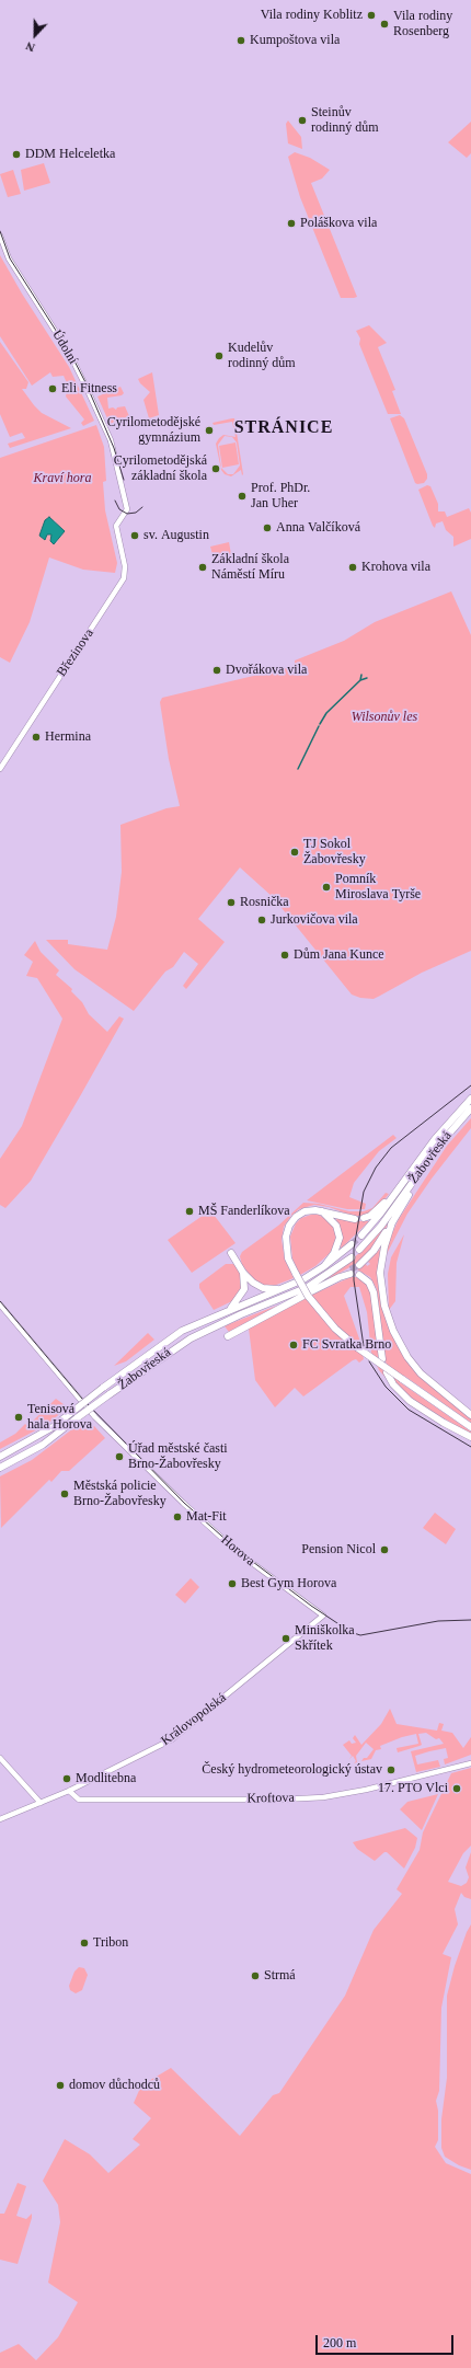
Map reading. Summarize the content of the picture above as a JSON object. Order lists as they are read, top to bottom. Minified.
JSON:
{"streets":{"highway":["Žabovřeská"],"street":["Údolní","Březinova","Horova","Královopolská","Kroftova"]},"crossings":[["Údolní","Březinova"],["Horova","Královopolská"],["Královopolská","Kroftova"]],"districts":["STRÁNICE"],"parks":["Kraví hora","Wilsonův les"],"places":["Vila rodiny Koblitz","Vila rodiny Rosenberg","Kumpoštova vila","Steinův rodinný dům","DDM Helceletka","Poláškova vila","Kudelův rodinný dům","Eli Fitness","Cyrilometodějské gymnázium","Cyrilometodějská základní škola","Prof. PhDr. Jan Uher","Anna Valčíková","sv. Augustin","Základní škola Náměstí Míru","Krohova vila","Dvořákova vila","Hermina","TJ Sokol Žabovřesky","Pomník Miroslava Tyrše","Rosnička","Jurkovičova vila","Dům Jana Kunce","MŠ Fanderlíkova","FC Svratka Brno","Tenisová hala Horova","Úřad městské časti Brno-Žabovřesky","Městská policie Brno-Žabovřesky","Mat-Fit","Pension Nicol","Best Gym Horova","Miniškolka Skřítek","Český hydrometeorologický ústav","Modlitebna","17. PTO Vlci","Tribon","Strmá","domov důchodců"],"scale_bar":"200 m","north":"bottom"}
